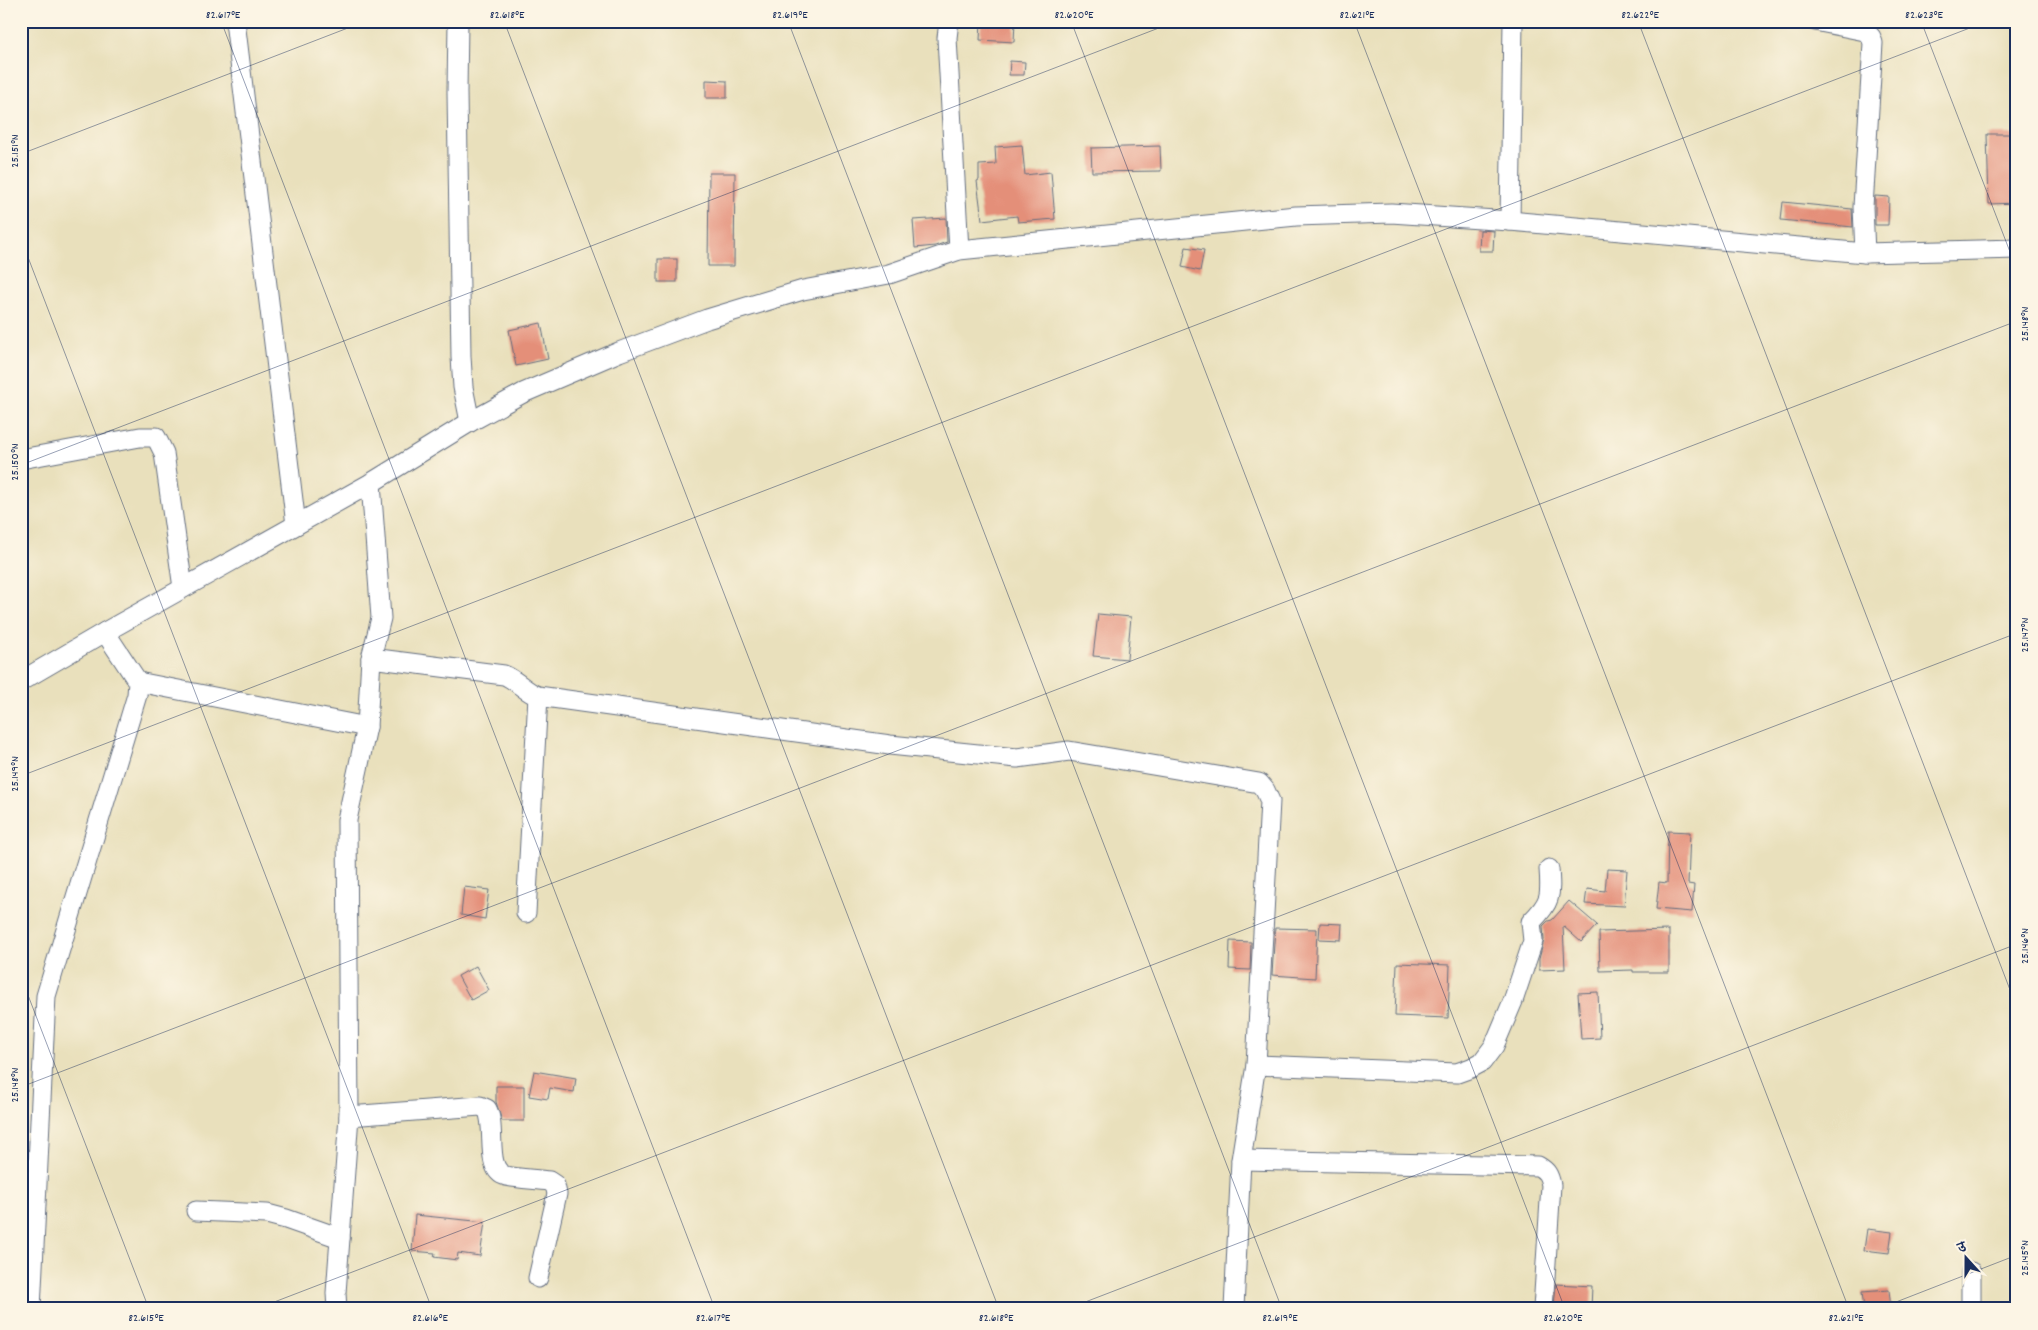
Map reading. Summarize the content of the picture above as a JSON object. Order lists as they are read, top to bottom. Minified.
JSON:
{"north":"top","coordinates":["82.617°E","82.618°E","82.619°E","82.620°E","82.621°E","82.622°E","82.623°E","25.151°N","25.148°N","25.150°N","25.147°N","25.149°N","25.146°N","25.145°N","82.615°E","82.616°E"]}
